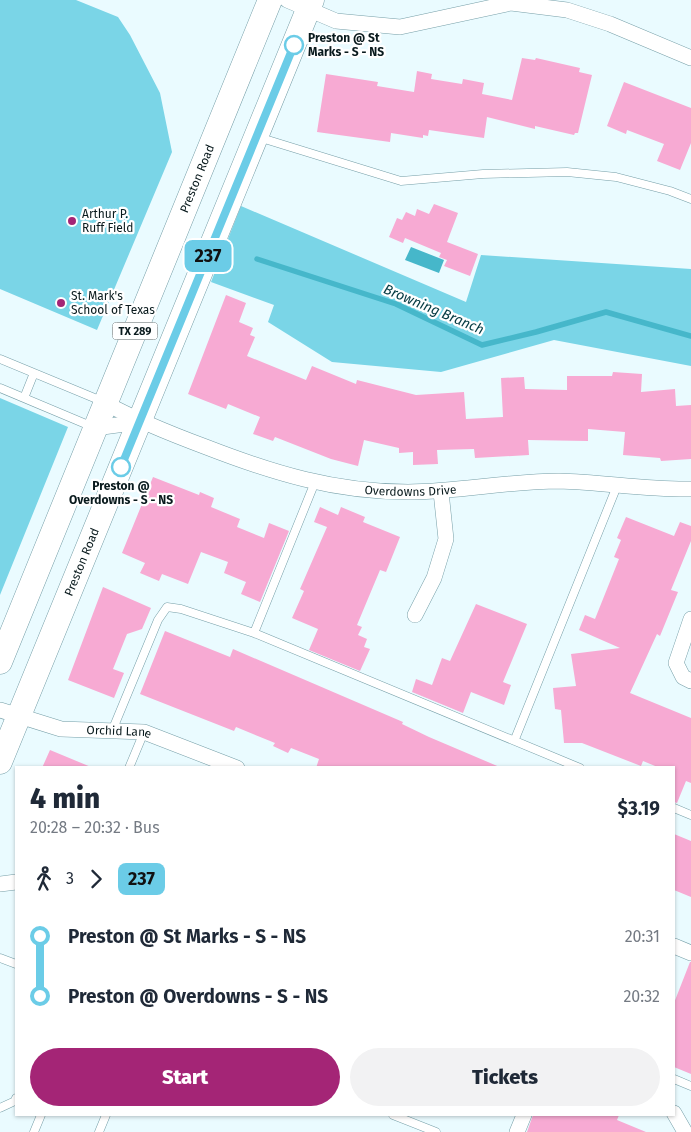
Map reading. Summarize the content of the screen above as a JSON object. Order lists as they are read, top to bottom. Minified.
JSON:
{"streets":{"main road":["Preston Road","TX 289"],"street":["Overdowns Drive","Orchid Lane"]},"crossings":[["Preston Road","Overdowns Drive"],["Preston Road","Orchid Lane"]],"water":["Browning Branch"],"places":["Preston @ St Marks - S - NS","Arthur P. Ruff Field","St. Mark's School of Texas","Preston @ Overdowns - S - NS"],"lines":["bus line 237"],"page":{"on_map":"237","heading":["4 min","20:28 – 20:32 · Bus","$3.19"],"legs":["3","237"],"list":[{"name":"Preston @ St Marks - S - NS","value":"20:31"},{"name":"Preston @ Overdowns - S - NS","value":"20:32"}],"buttons":["Start","Tickets"]}}
